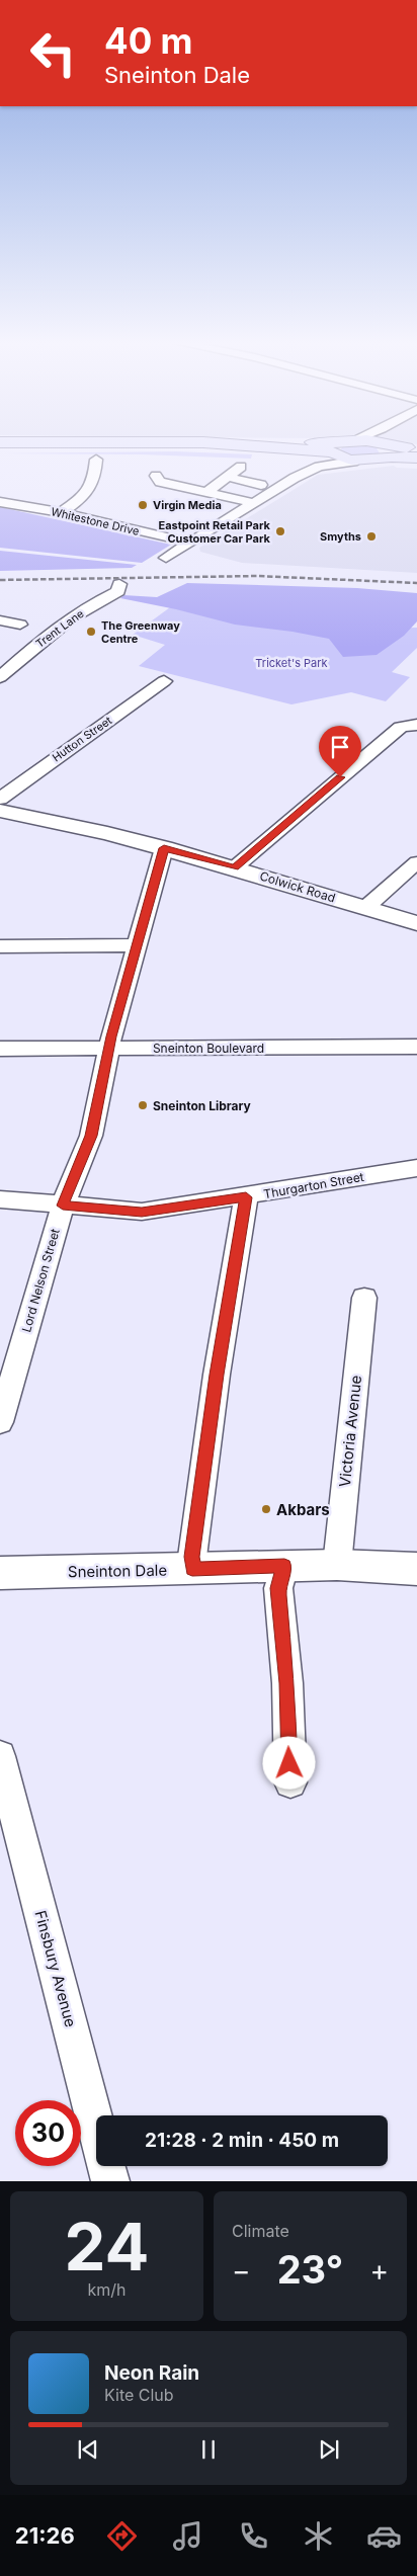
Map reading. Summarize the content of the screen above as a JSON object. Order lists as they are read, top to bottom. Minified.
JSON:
{"streets":{"street":["Whitestone Drive","Trent Lane","Hutton Street","Colwick Road","Sneinton Boulevard","Thurgarton Street","Lord Nelson Street","Victoria Avenue","Sneinton Dale","Finsbury Avenue"]},"crossings":[["Colwick Road","Lord Nelson Street"],["Sneinton Boulevard","Lord Nelson Street"],["Thurgarton Street","Lord Nelson Street"],["Victoria Avenue","Sneinton Dale"]],"parks":["Tricket's Park"],"places":["Virgin Media","Eastpoint Retail Park Customer Car Park","Smyths","The Greenway Centre","Sneinton Library","Akbars"],"page":{"turn":["40 m","Sneinton Dale"],"limit":"30","trip":"21:28 · 2 min · 450 m","tile":[["24","km/h"],"Climate"],"heat":["−","23°","+"],"song":["Neon Rain","Kite Club"],"tabs":"21:26"}}
